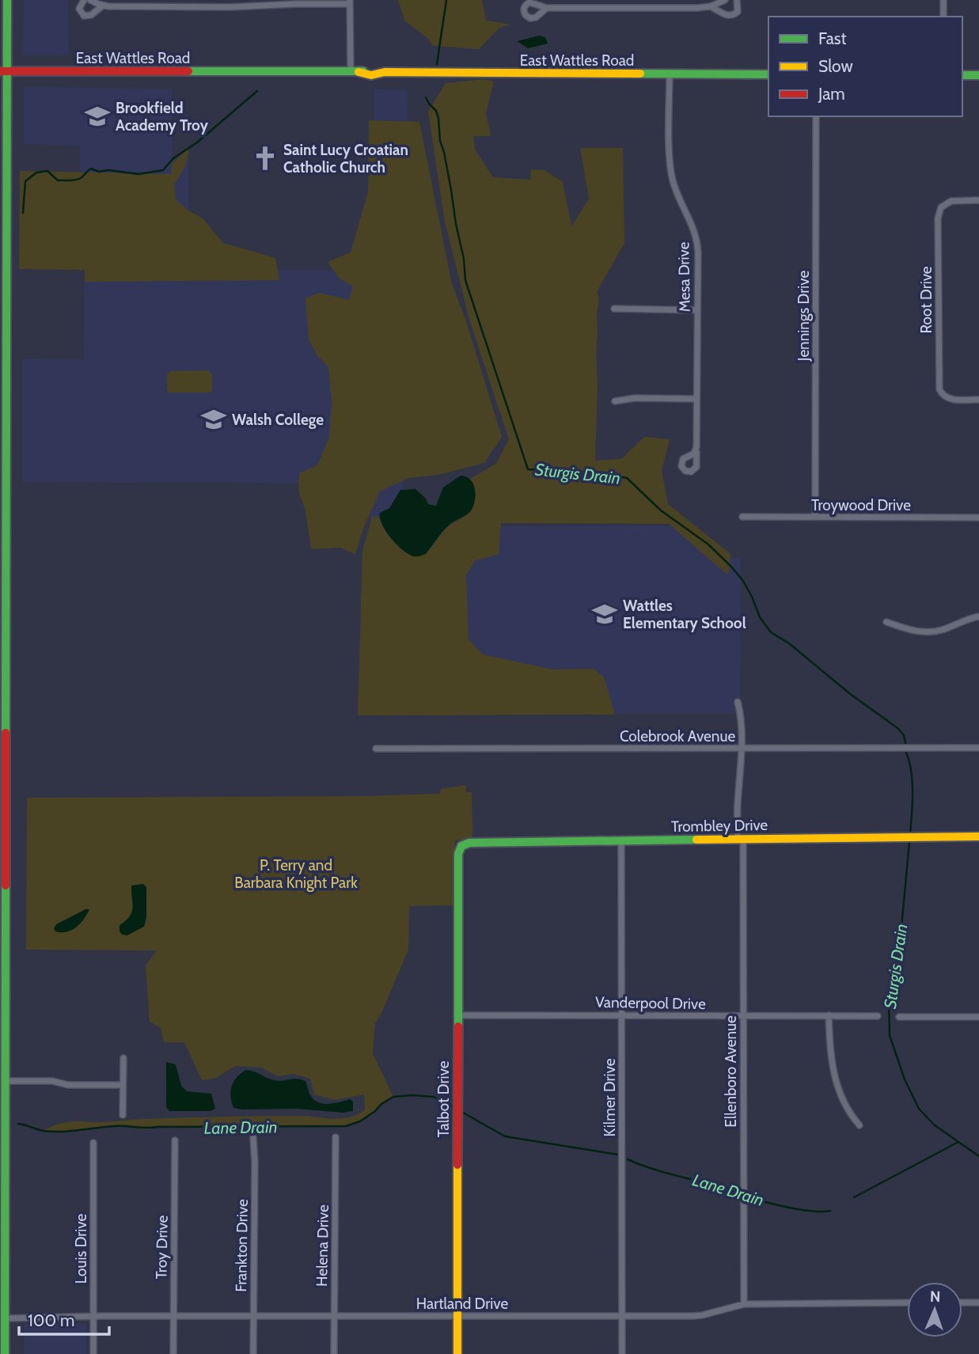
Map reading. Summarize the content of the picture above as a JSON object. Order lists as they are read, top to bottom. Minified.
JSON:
{"streets":{"main road":["East Wattles Road","Trombley Drive","Talbot Drive"],"street":["Mesa Drive","Root Drive","Jennings Drive","Troywood Drive","Colebrook Avenue","Vanderpool Drive","Ellenboro Avenue","Kilmer Drive","Frankton Drive","Helena Drive","Troy Drive","Louis Drive","Hartland Drive"]},"crossings":[["East Wattles Road","Mesa Drive"],["Jennings Drive","Troywood Drive"],["Colebrook Avenue","Ellenboro Avenue"],["Trombley Drive","Ellenboro Avenue"],["Trombley Drive","Kilmer Drive"],["Trombley Drive","Talbot Drive"],["Vanderpool Drive","Ellenboro Avenue"],["Vanderpool Drive","Kilmer Drive"],["Vanderpool Drive","Talbot Drive"],["Ellenboro Avenue","Hartland Drive"],["Kilmer Drive","Hartland Drive"],["Talbot Drive","Hartland Drive"],["Frankton Drive","Hartland Drive"],["Helena Drive","Hartland Drive"],["Troy Drive","Hartland Drive"],["Louis Drive","Hartland Drive"]],"water":["Sturgis Drain","Lane Drain"],"parks":["P. Terry and Barbara Knight Park"],"places":{"school or university":["Brookfield Academy Troy","Walsh College","Wattles Elementary School"],"church":["Saint Lucy Croatian Catholic Church"]},"legend":["Fast","Slow","Jam"],"scale_bar":"100 m","north":"top"}
